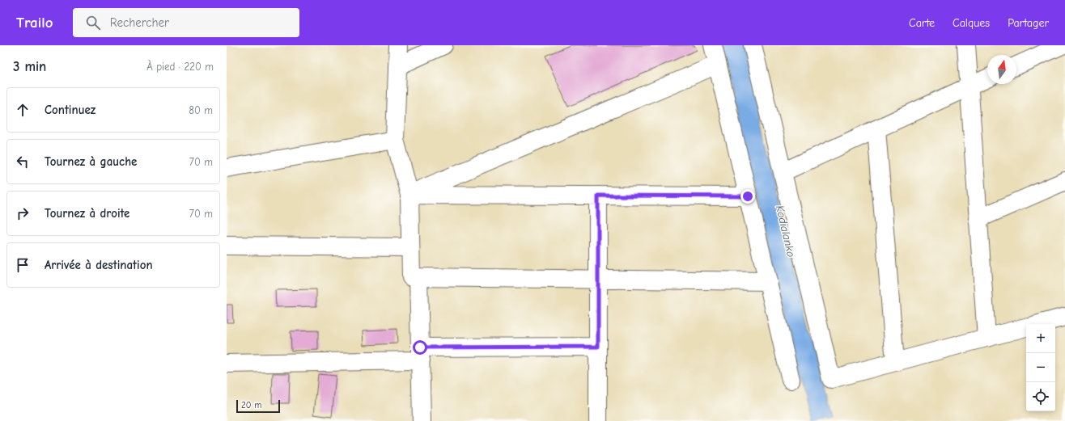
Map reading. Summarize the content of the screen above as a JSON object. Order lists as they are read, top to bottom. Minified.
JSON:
{"water":["Kodialanko"],"scale_bar":"20 m","north":"top","page":{"header":"Trailo","search":"Rechercher","nav":["Carte","Calques","Partager"],"heading":["3 min","À pied · 220 m"],"list":[["Continuez","80 m"],["Tournez à gauche","70 m"],["Tournez à droite","70 m"],"Arrivée à destination"],"map_buttons":["+","−"],"scale":"20 m"}}
